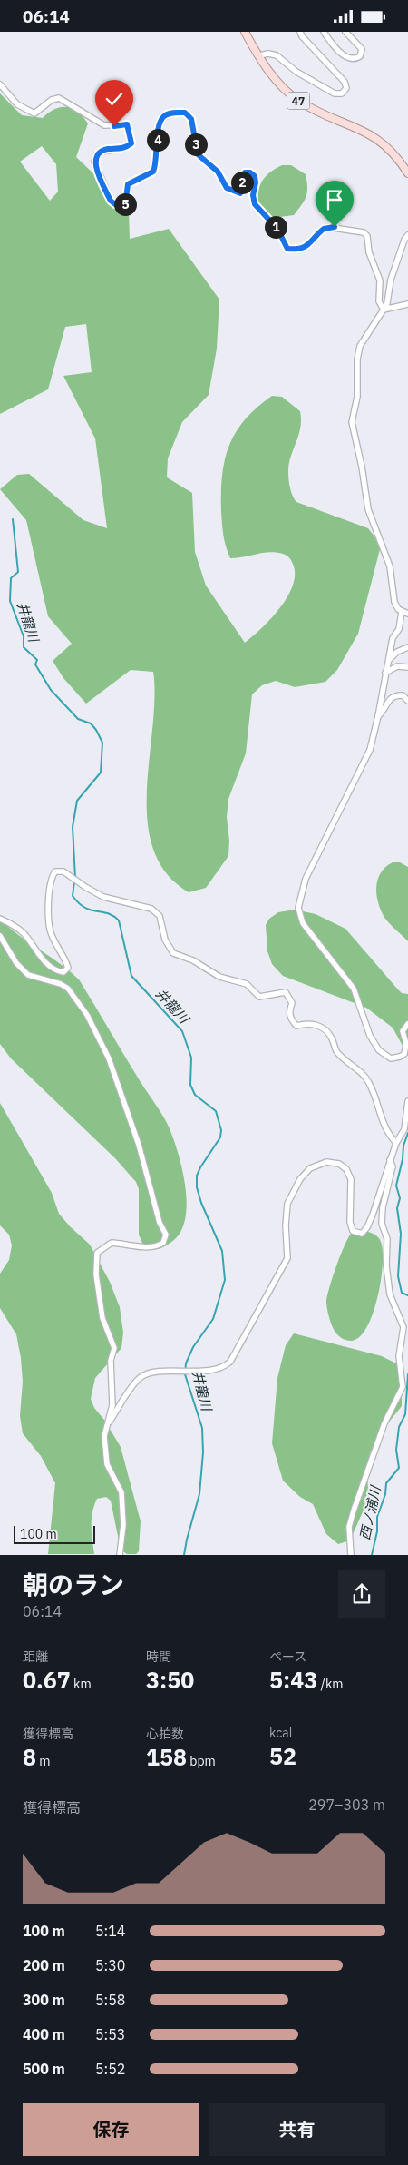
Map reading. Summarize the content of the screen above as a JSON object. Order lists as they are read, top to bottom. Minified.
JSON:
{"streets":{"main road":["47"]},"water":["井龍川","西ノ浦川"],"scale_bar":"100 m","page":{"status":"06:14","pins":["4","3","2","5","1"],"scale":"100 m","heading":["朝のラン","06:14"],"stats":[["距離","0.67 km"],["時間","3:50"],["ペース","5:43 /km"],["獲得標高","8 m"],["心拍数","158 bpm"],["kcal","52"]],"chart":["獲得標高","297–303 m"],"list":[{"name":"100 m","note":"5:14"},{"name":"200 m","note":"5:30"},{"name":"300 m","note":"5:58"},{"name":"400 m","note":"5:53"},{"name":"500 m","note":"5:52"}],"buttons":["保存","共有"]}}
